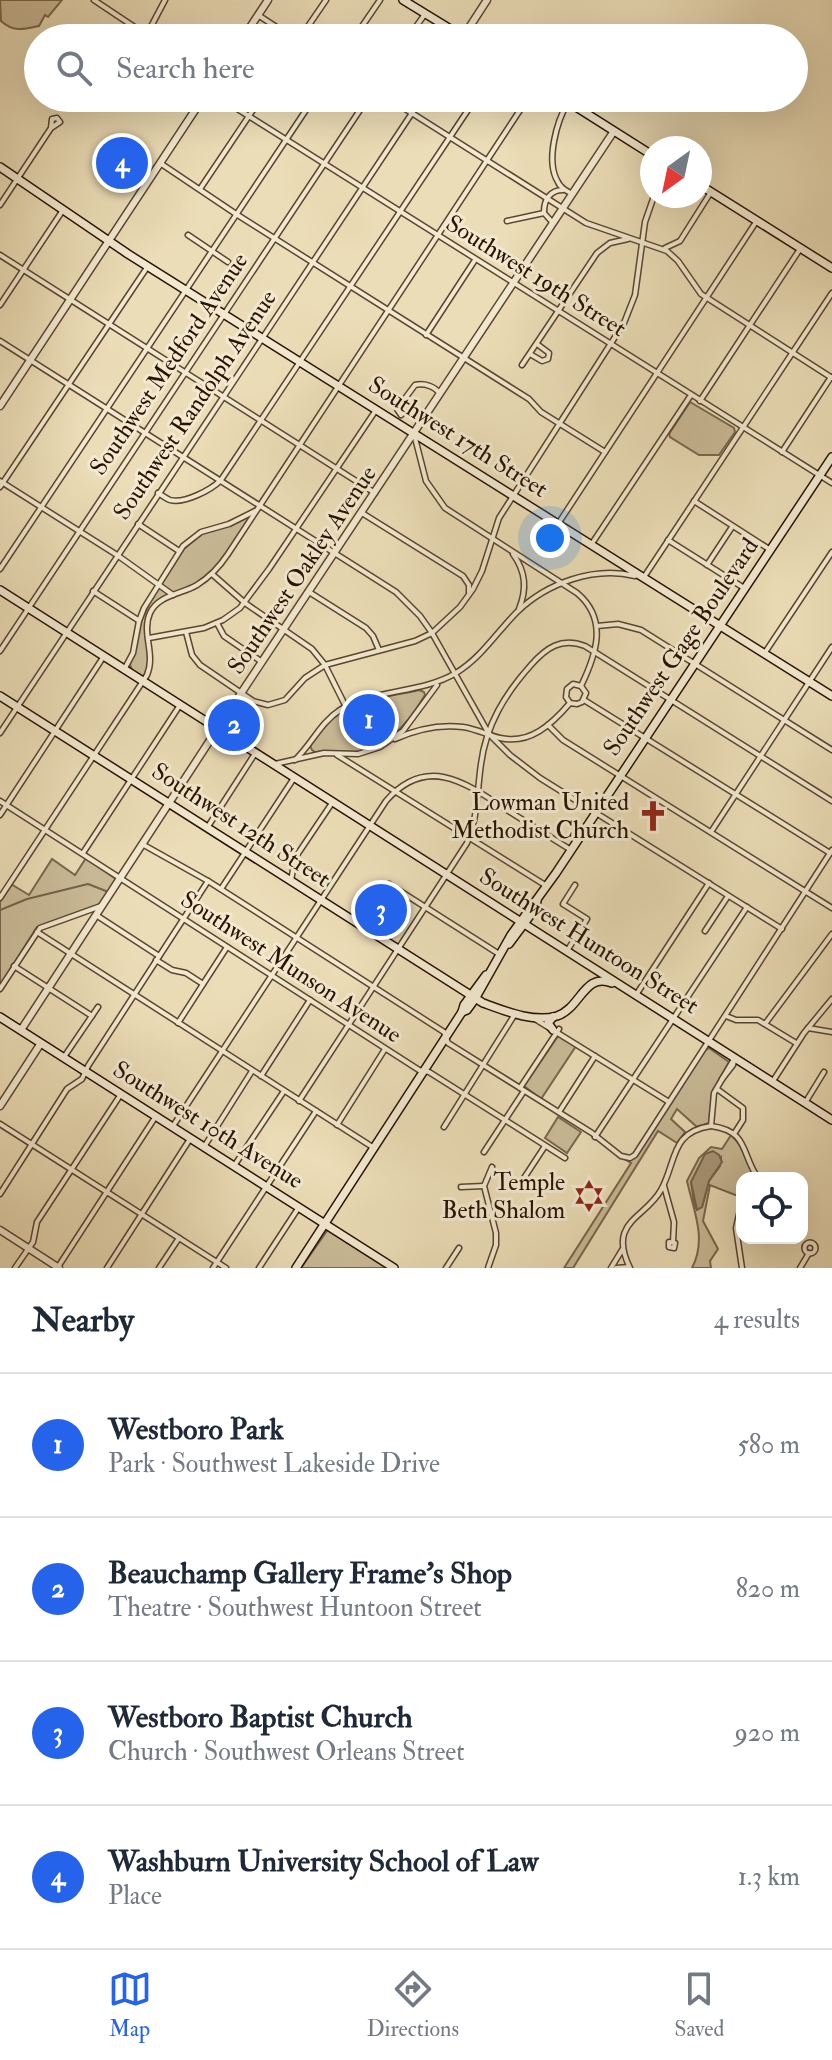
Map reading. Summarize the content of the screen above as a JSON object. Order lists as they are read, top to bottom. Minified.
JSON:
{"streets":{"main road":["Southwest 17th Street","Southwest Gage Boulevard","Southwest 12th Street","Southwest Huntoon Street","Southwest 10th Avenue"],"street":["Southwest 19th Street","Southwest Medford Avenue","Southwest Randolph Avenue","Southwest Oakley Avenue","Southwest Munson Avenue"]},"crossings":[["Southwest 19th Street","Southwest Medford Avenue"],["Southwest 19th Street","Southwest Randolph Avenue"],["Southwest 19th Street","Southwest Oakley Avenue"],["Southwest 19th Street","Southwest Gage Boulevard"],["Southwest Medford Avenue","Southwest 17th Street"],["Southwest Medford Avenue","Southwest Huntoon Street"],["Southwest Randolph Avenue","Southwest 17th Street"],["Southwest Randolph Avenue","Southwest 12th Street"],["Southwest Randolph Avenue","Southwest Huntoon Street"],["Southwest 17th Street","Southwest Oakley Avenue"],["Southwest 17th Street","Southwest Gage Boulevard"],["Southwest Oakley Avenue","Southwest 12th Street"],["Southwest Oakley Avenue","Southwest Huntoon Street"],["Southwest Oakley Avenue","Southwest Munson Avenue"],["Southwest Oakley Avenue","Southwest 10th Avenue"],["Southwest Gage Boulevard","Southwest 12th Street"],["Southwest Gage Boulevard","Southwest Huntoon Street"],["Southwest Gage Boulevard","Southwest Munson Avenue"],["Southwest Gage Boulevard","Southwest 10th Avenue"]],"places":{"church":["Lowman United Methodist Church"],"synagogue":["Temple Beth Shalom"]},"north":"bottom left","page":{"search":"Search here","pins":["4","1","2","3"],"heading":["Nearby","4 results"],"list":[{"mark":"1","name":"Westboro Park","note":"Park · Southwest Lakeside Drive","value":"580 m"},{"mark":"2","name":"Beauchamp Gallery Frame's Shop","note":"Theatre · Southwest Huntoon Street","value":"820 m"},{"mark":"3","name":"Westboro Baptist Church","note":"Church · Southwest Orleans Street","value":"920 m"},{"mark":"4","name":"Washburn University School of Law","note":"Place","value":"1.3 km"}],"nav":["Map","Directions","Saved"]}}
